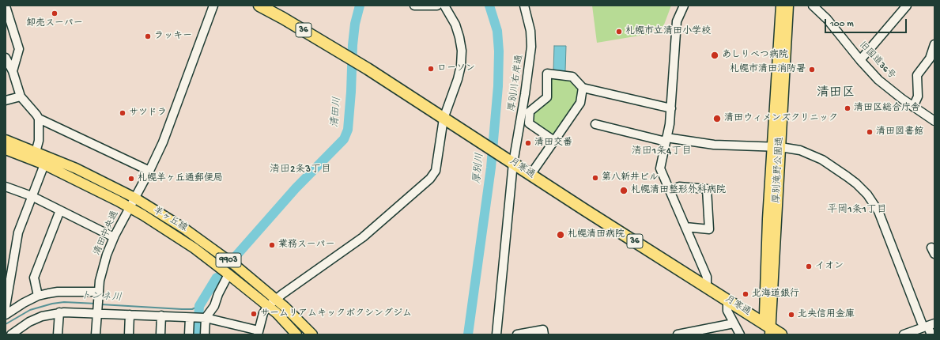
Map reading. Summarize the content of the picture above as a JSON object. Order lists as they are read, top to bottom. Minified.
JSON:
{"streets":{"highway":["36","月寒通"],"main road":["厚別滝野公園通","羊ヶ丘線","9903"],"street":["旧国道36号","厚別川右岸通","清田中央通"]},"crossings":[["厚別川右岸通","月寒通"],["月寒通","厚別滝野公園通"],["羊ヶ丘線","清田中央通"]],"districts":["清田区","清田1条4丁目","清田2条3丁目","平岡1条1丁目"],"water":["清田川","厚別川","トンネ川"],"places":["卸売スーパー","札幌市立清田小学校","ラッキー","あしりべつ病院","ローソン","札幌市清田消防署","清田区総合庁舎","サツドラ","清田ウィメンズクリニック","清田図書館","清田交番","第八新井ビル","札幌羊ヶ丘通郵便局","札幌清田整形外科病院","札幌清田病院","業務スーパー","イオン","北海道銀行","サームリアムキックボクシングジム","北央信用金庫"],"scale_bar":"100 m"}
